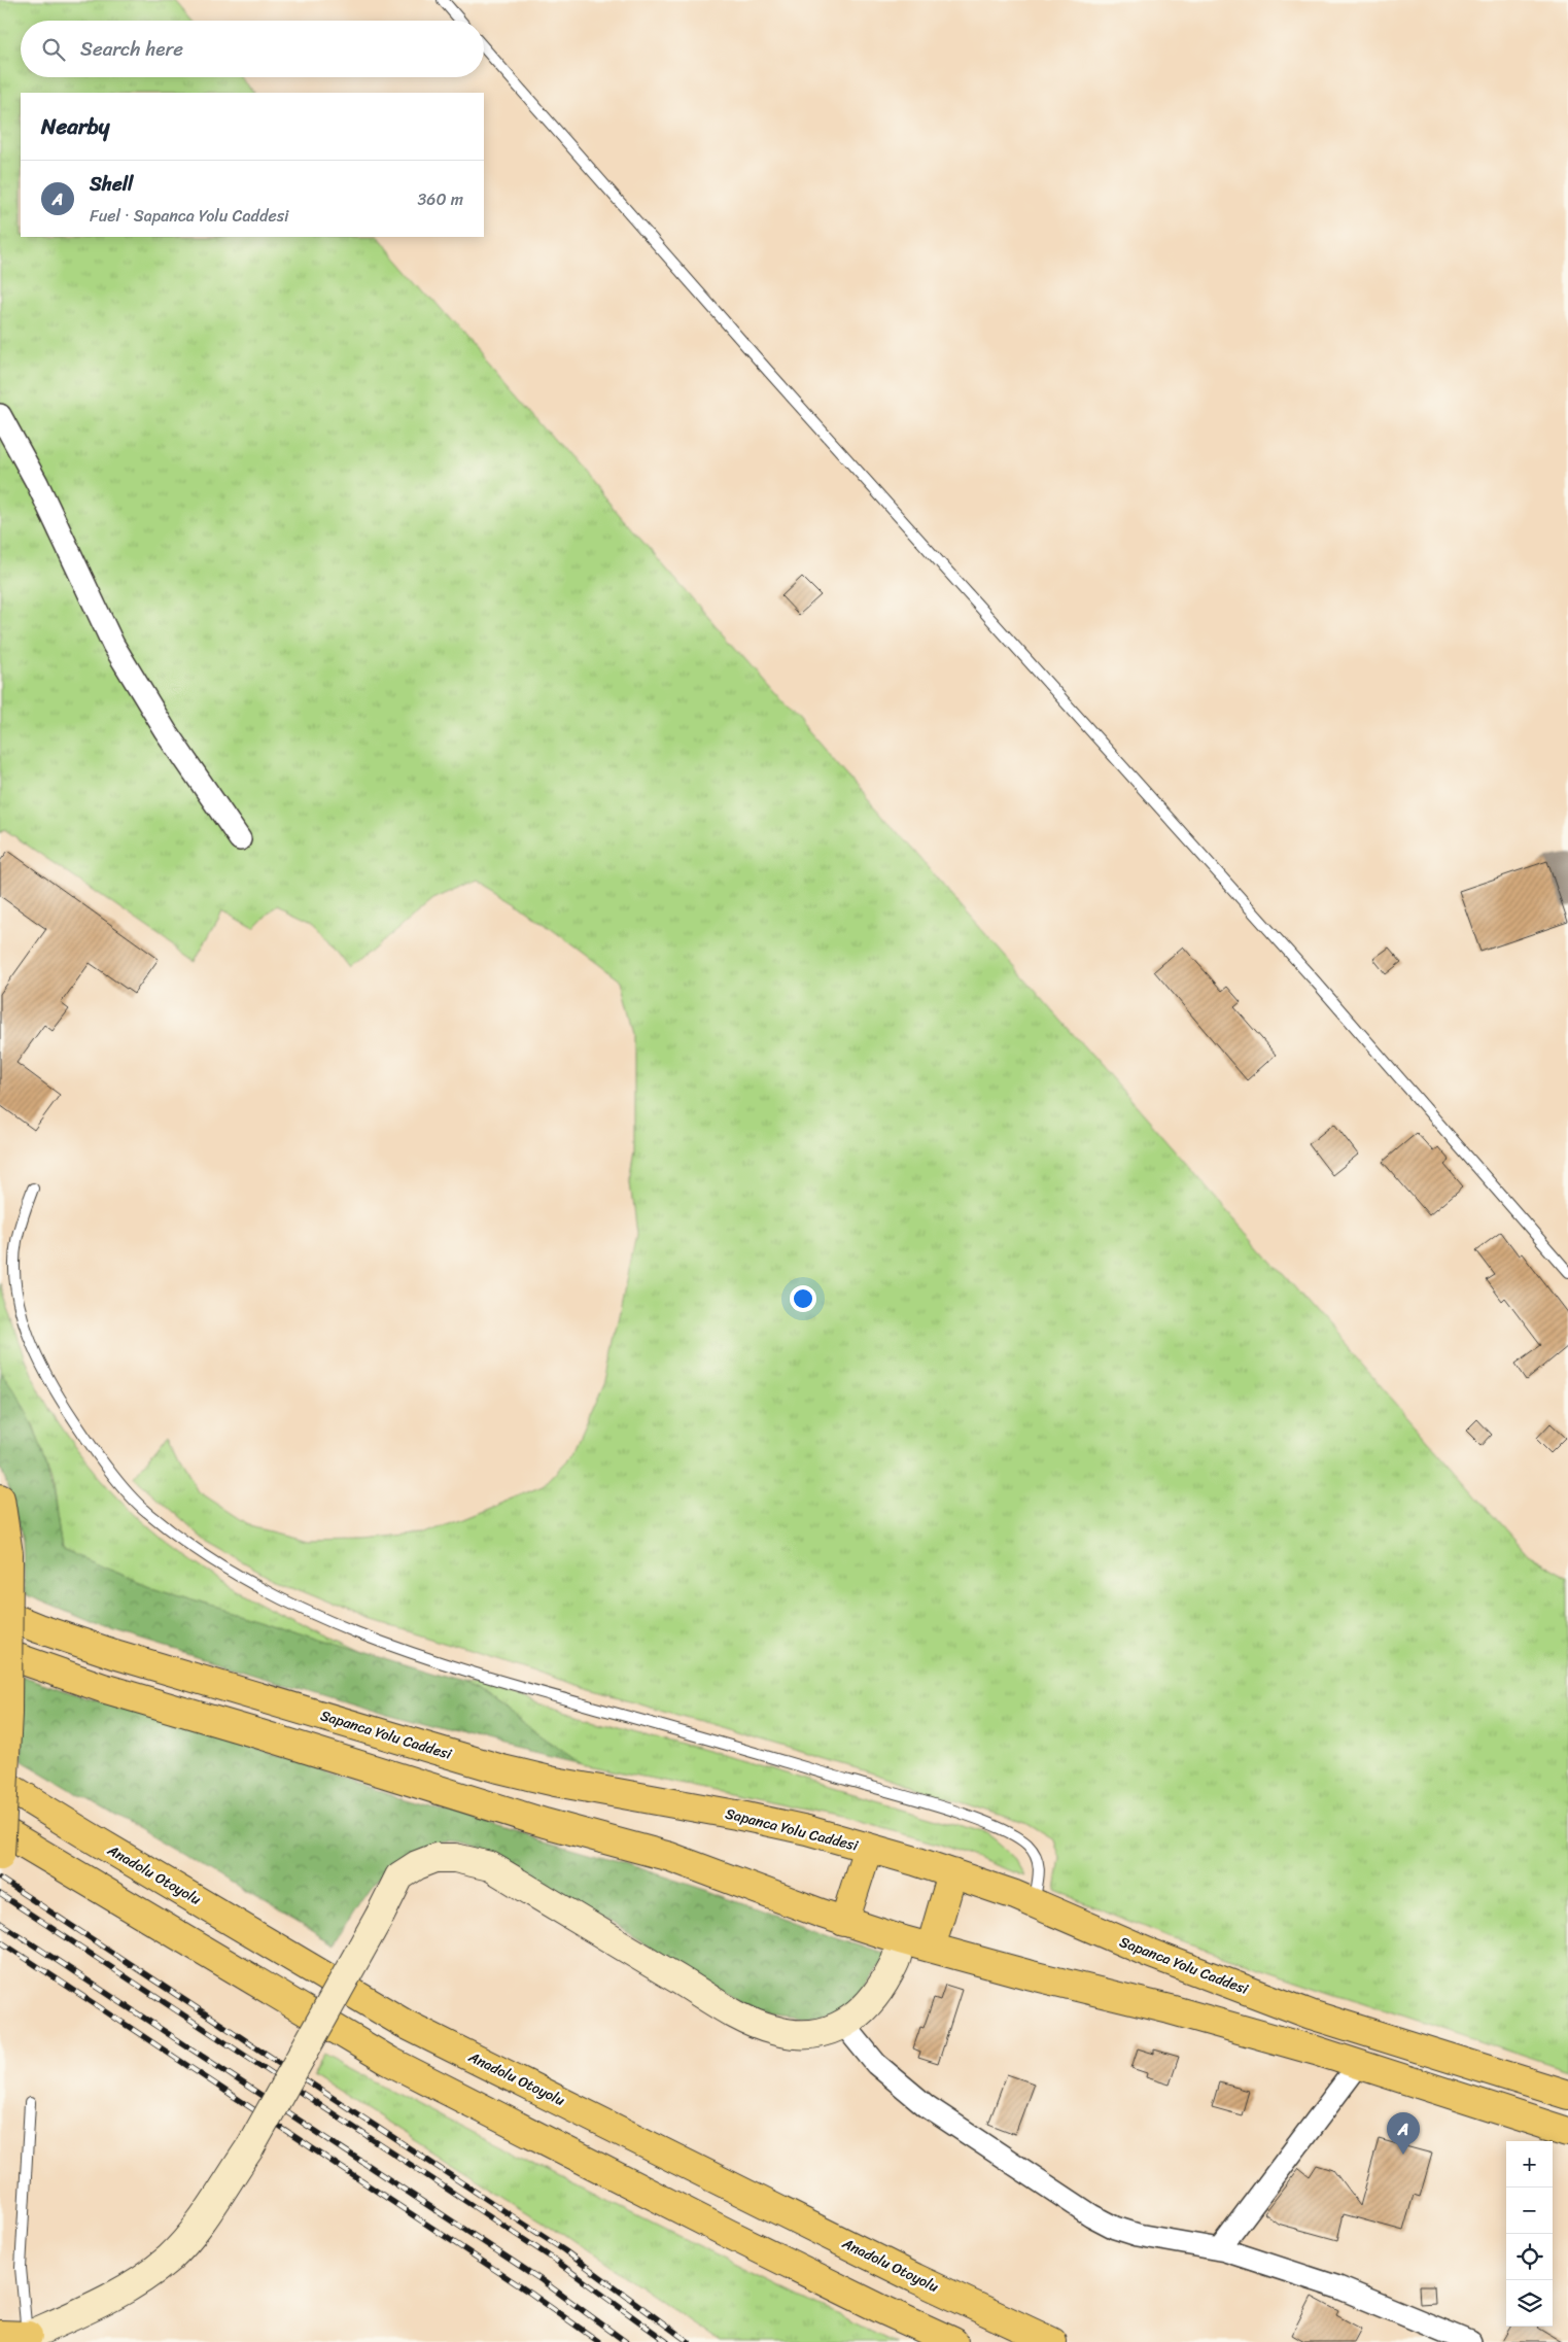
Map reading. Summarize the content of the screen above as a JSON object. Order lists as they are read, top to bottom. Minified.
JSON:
{"streets":{"main road":["Sapanca Yolu Caddesi","Anadolu Otoyolu"]},"page":{"search":"Search here","heading":"Nearby","list":[{"mark":"A","name":"Shell","note":"Fuel · Sapanca Yolu Caddesi","value":"360 m"}],"pins":"A","map_buttons":["+","−"]}}
